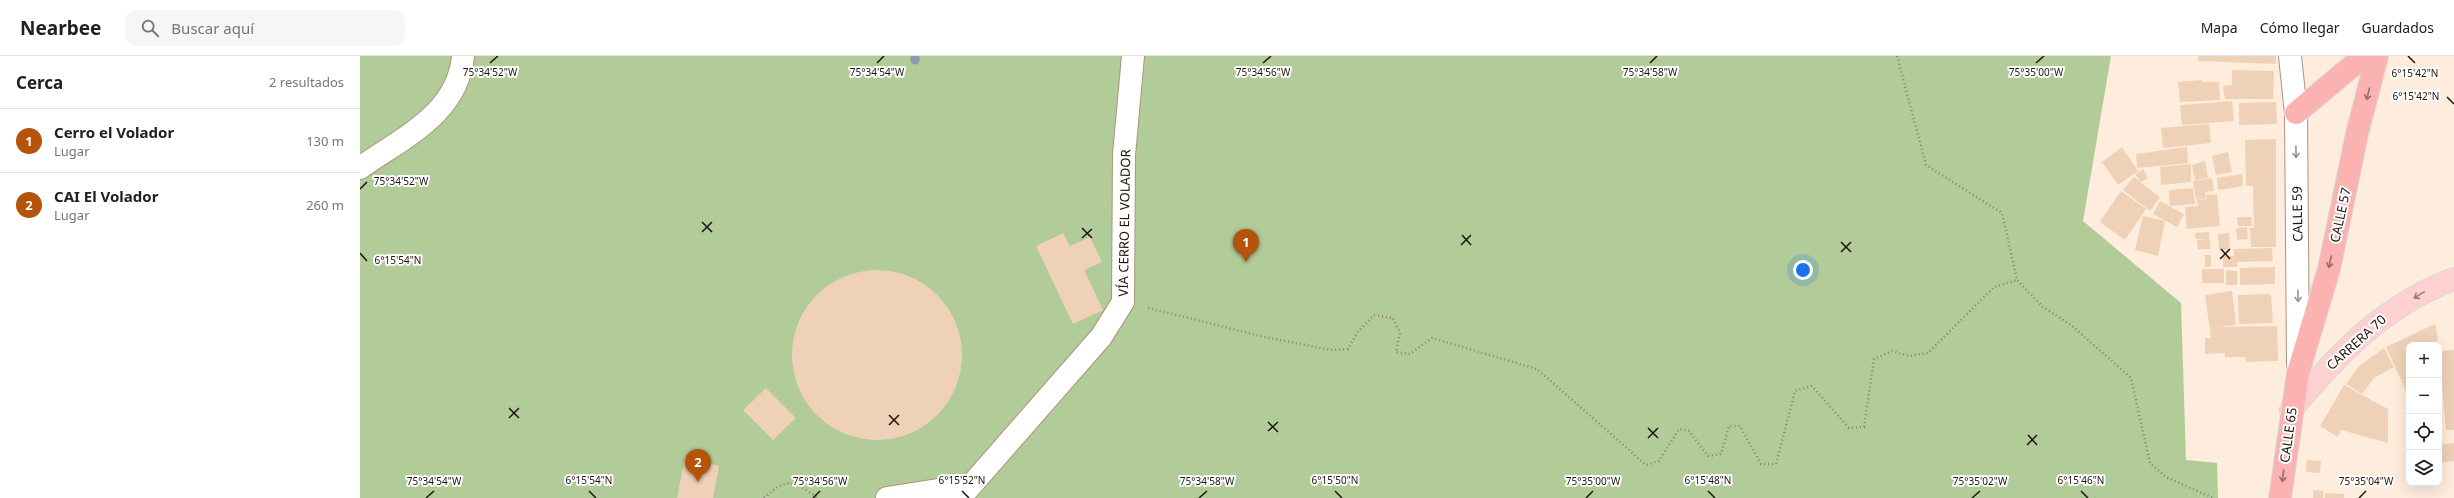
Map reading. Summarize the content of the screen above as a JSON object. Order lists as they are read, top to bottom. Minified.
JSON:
{"streets":{"highway":["CALLE 57","CALLE 65"],"main road":["CARRERA 70"],"street":["CALLE 59","VÍA CERRO EL VOLADOR"]},"crossings":[["CALLE 59","CALLE 57"],["CALLE 59","CALLE 65"],["CALLE 57","CALLE 65"],["CARRERA 70","CALLE 65"]],"one_way":["CALLE 59","CALLE 57","CARRERA 70","CALLE 65"],"page":{"header":"Nearbee","search":"Buscar aquí","nav":["Mapa","Cómo llegar","Guardados"],"heading":["Cerca","2 resultados"],"list":[{"mark":"1","name":"Cerro el Volador","note":"Lugar","value":"130 m"},{"mark":"2","name":"CAI El Volador","note":"Lugar","value":"260 m"}],"pins":["1","2"],"map_buttons":["+","−"]},"coordinates":["75°34'52\"W","75°34'54\"W","75°34'56\"W","75°34'58\"W","75°35'00\"W","6°15'42\"N","6°15'54\"N","6°15'52\"N","6°15'50\"N","6°15'48\"N","6°15'46\"N","75°35'02\"W","75°35'04\"W"]}
